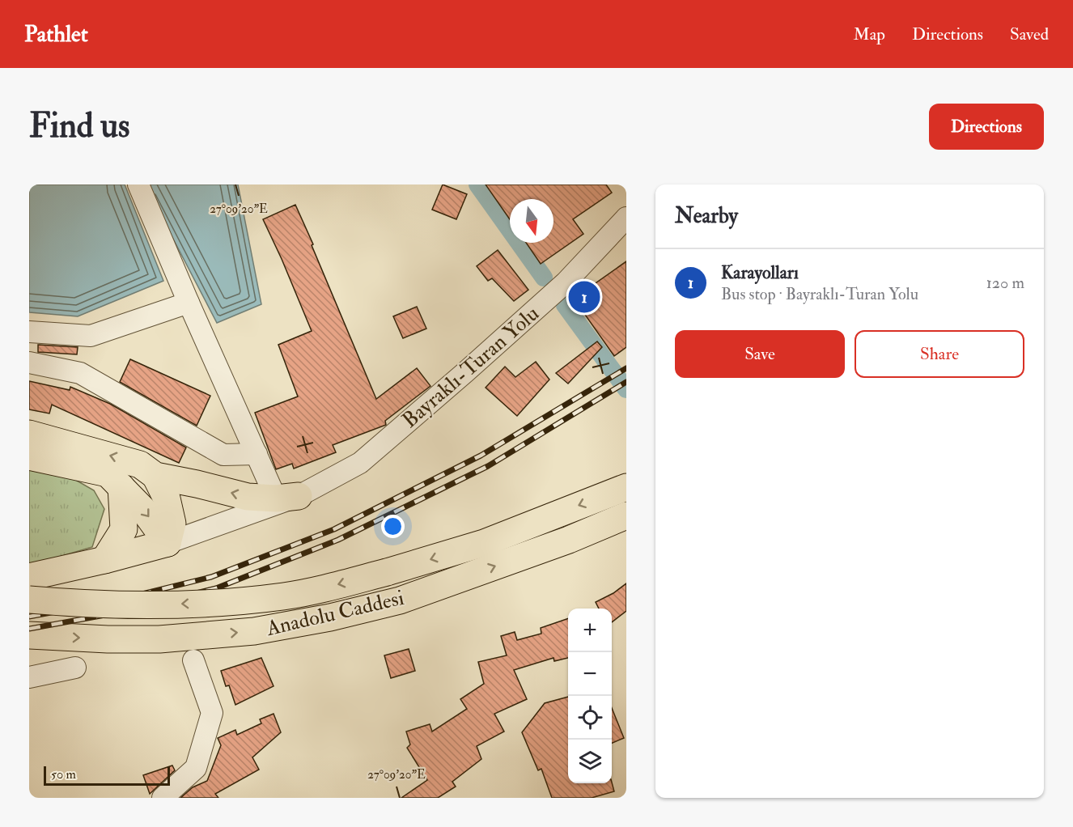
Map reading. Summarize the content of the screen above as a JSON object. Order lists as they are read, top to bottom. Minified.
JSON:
{"streets":{"main road":["Anadolu Caddesi"],"street":["Bayraklı-Turan Yolu"]},"scale_bar":"50 m","north":"bottom","page":{"header":"Pathlet","nav":["Map","Directions","Saved"],"buttons":["Directions",["Save","Share"]],"title":"Find us","heading":"Nearby","list":[{"mark":"1","name":"Karayolları","note":"Bus stop · Bayraklı-Turan Yolu","value":"120 m"}],"pins":"1","map_buttons":["+","−"],"scale":"50 m"},"coordinates":["27°09'20\"E"]}
